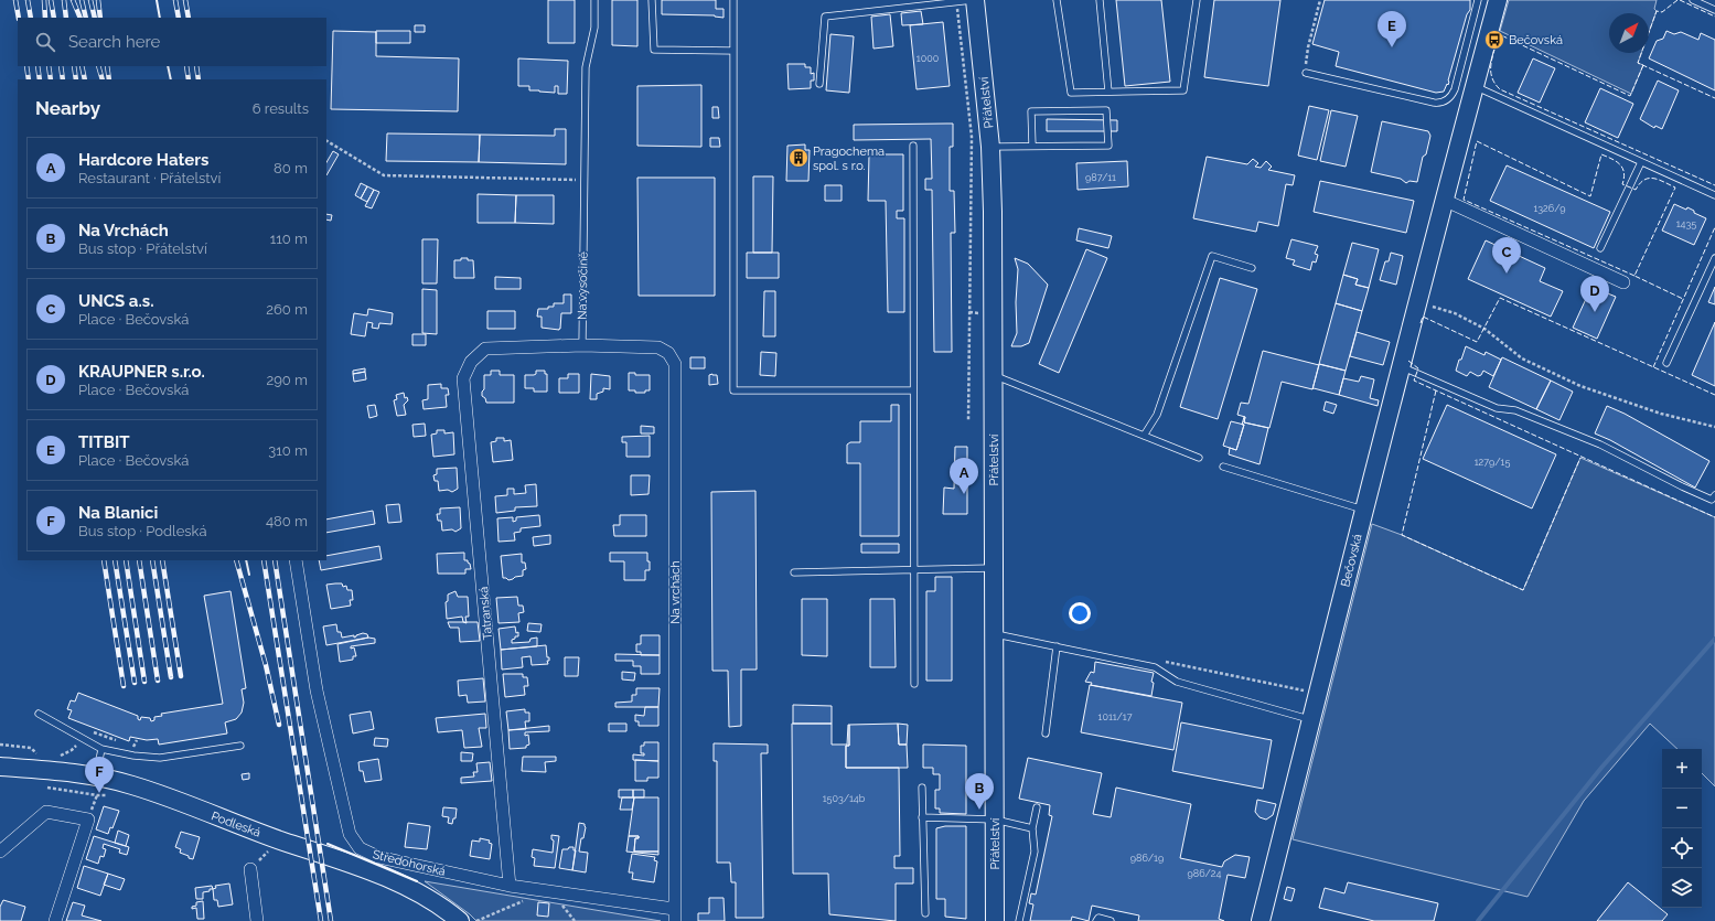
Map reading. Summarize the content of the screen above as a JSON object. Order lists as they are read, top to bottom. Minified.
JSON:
{"streets":{"main road":["Přátelství","Bečovská","Podleská"],"street":["Na vrchách","Tatranská","Středohorská"],"lane":["Na vysočině"]},"crossings":[["Na vysočině","Na vrchách"],["Na vysočině","Tatranská"],["Na vrchách","Tatranská"],["Na vrchách","Středohorská"],["Tatranská","Středohorská"]],"places":{"bus stop":["Bečovská"],"building":["Pragochema spol. s r.o."]},"house_numbers":["1000","987/11","1326/9","1435","1279/15","1011/17","1503/14b","986/19","986/24"],"north":"top right","page":{"pins":["E","C","D","A","F","B"],"search":"Search here","heading":["Nearby","6 results"],"list":[{"mark":"A","name":"Hardcore Haters","note":"Restaurant · Přátelství","value":"80 m"},{"mark":"B","name":"Na Vrchách","note":"Bus stop · Přátelství","value":"110 m"},{"mark":"C","name":"UNCS a.s.","note":"Place · Bečovská","value":"260 m"},{"mark":"D","name":"KRAUPNER s.r.o.","note":"Place · Bečovská","value":"290 m"},{"mark":"E","name":"TITBIT","note":"Place · Bečovská","value":"310 m"},{"mark":"F","name":"Na Blanici","note":"Bus stop · Podleská","value":"480 m"}],"map_buttons":["+","−"]}}
